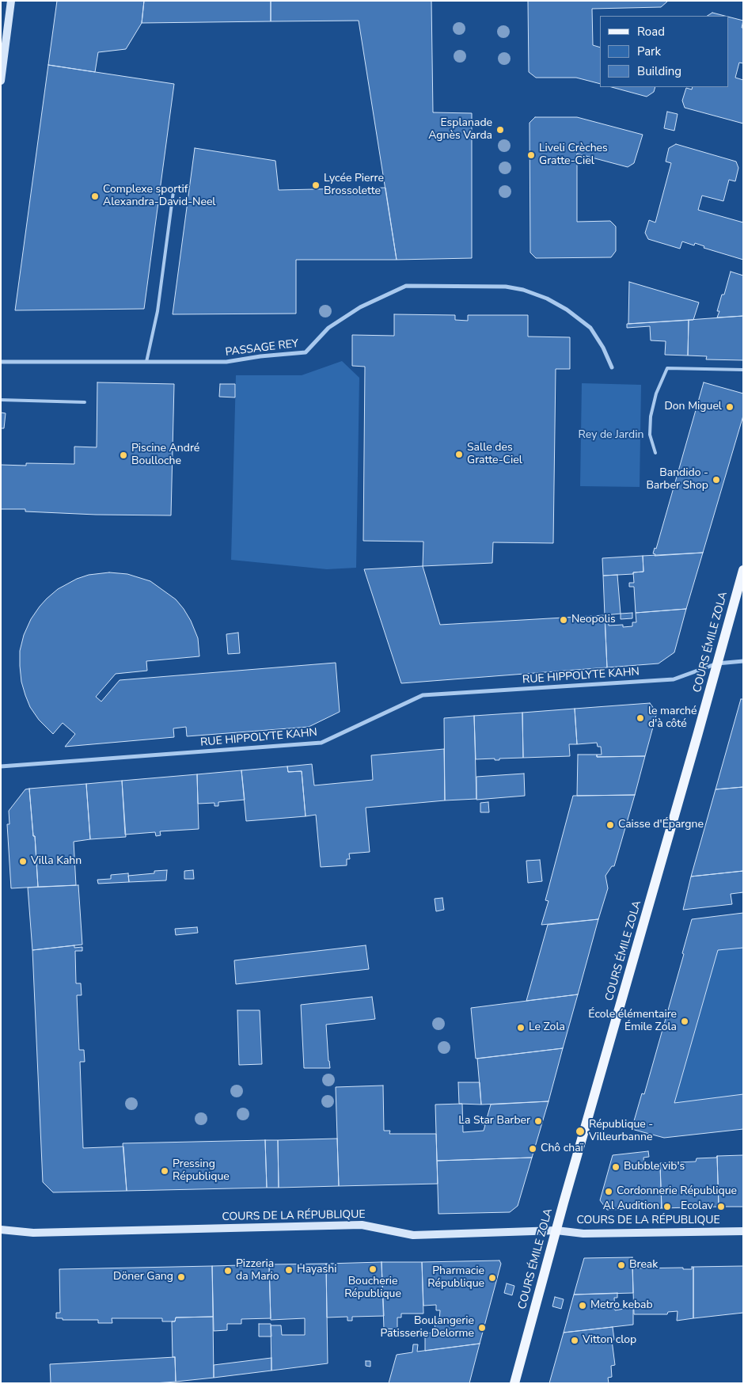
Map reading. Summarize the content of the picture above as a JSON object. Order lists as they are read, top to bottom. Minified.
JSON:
{"streets":{"main road":["COURS ÉMILE ZOLA"],"street":["PASSAGE REY","RUE HIPPOLYTE KAHN","COURS DE LA RÉPUBLIQUE"]},"crossings":[["COURS ÉMILE ZOLA","RUE HIPPOLYTE KAHN"],["COURS ÉMILE ZOLA","COURS DE LA RÉPUBLIQUE"]],"parks":["Rey de Jardin"],"places":["Esplanade Agnès Varda","Liveli Crèches Gratte-Ciel","Lycée Pierre Brossolette","Complexe sportif Alexandra-David-Neel","Don Miguel","Salle des Gratte-Ciel","Piscine André Boulloche","Bandido - Barber Shop","Neopolis","le marché d'à côté","Caisse d'Épargne","Villa Kahn","École élémentaire Émile Zola","Le Zola","La Star Barber","République - Villeurbanne","Chô chaï","Bubble vib's","Pressing République","Cordonnerie République","Al Audition","Ecolav","Break","Boucherie République","Hayashi","Pizzeria da Mario","Döner Gang","Pharmacie République","Metro kebab","Boulangerie Patisserie Delorme","Vitton clop"],"legend":["Road","Park","Building"]}
